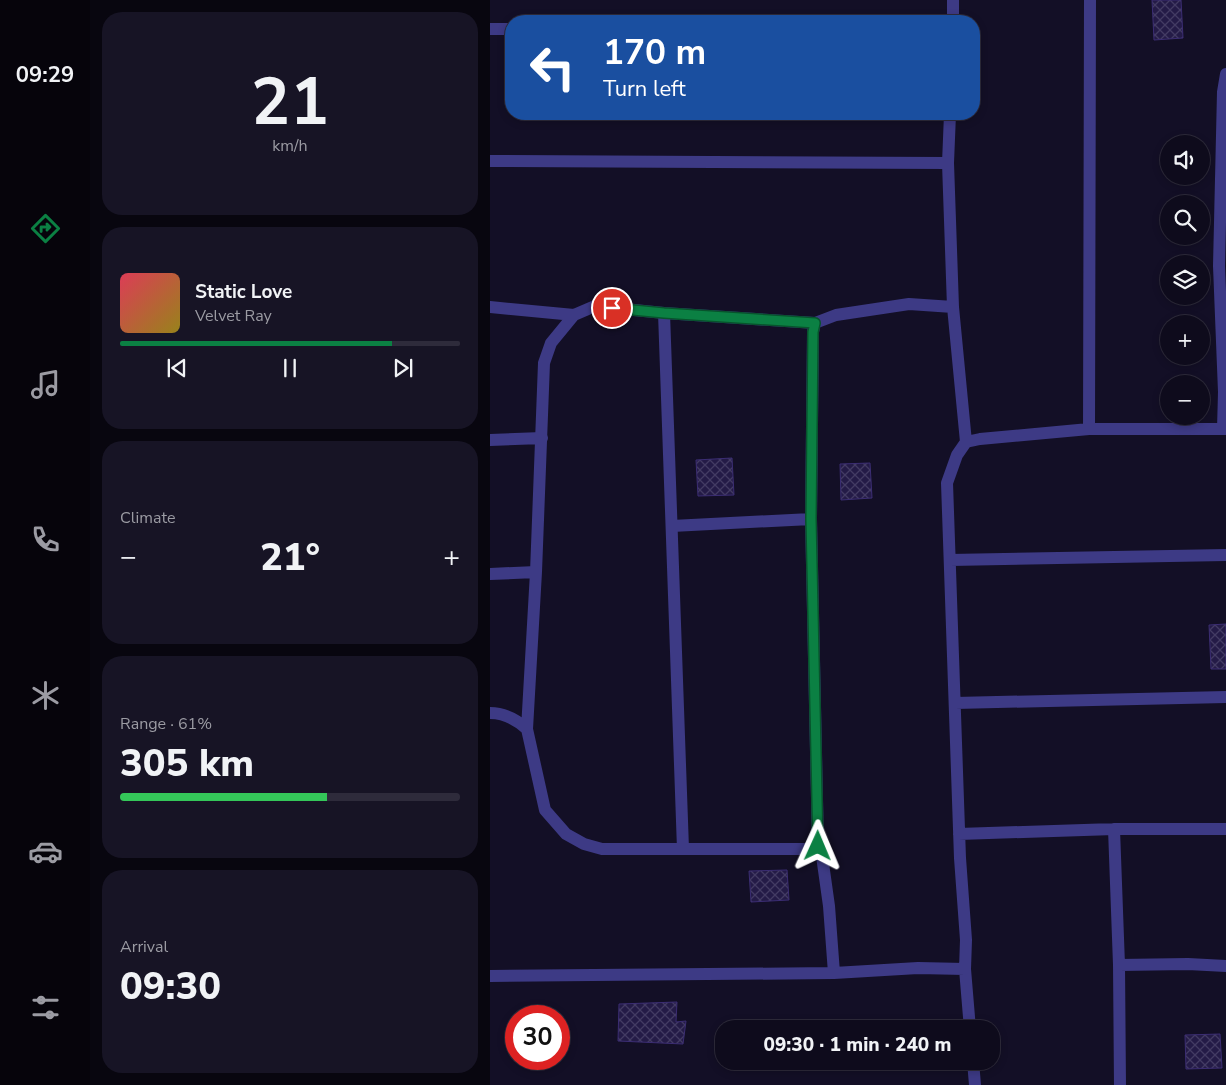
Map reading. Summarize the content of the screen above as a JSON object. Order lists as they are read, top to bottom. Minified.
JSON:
{"page":{"tabs":"09:29","tile":[["21","km/h"],"Climate",["Range · 61%","305 km"],["Arrival","09:30"]],"turn":["170 m","Turn left"],"map_buttons":["+","−"],"song":["Static Love","Velvet Ray"],"heat":["−","21°","+"],"limit":"30","trip":"09:30 · 1 min · 240 m"}}
